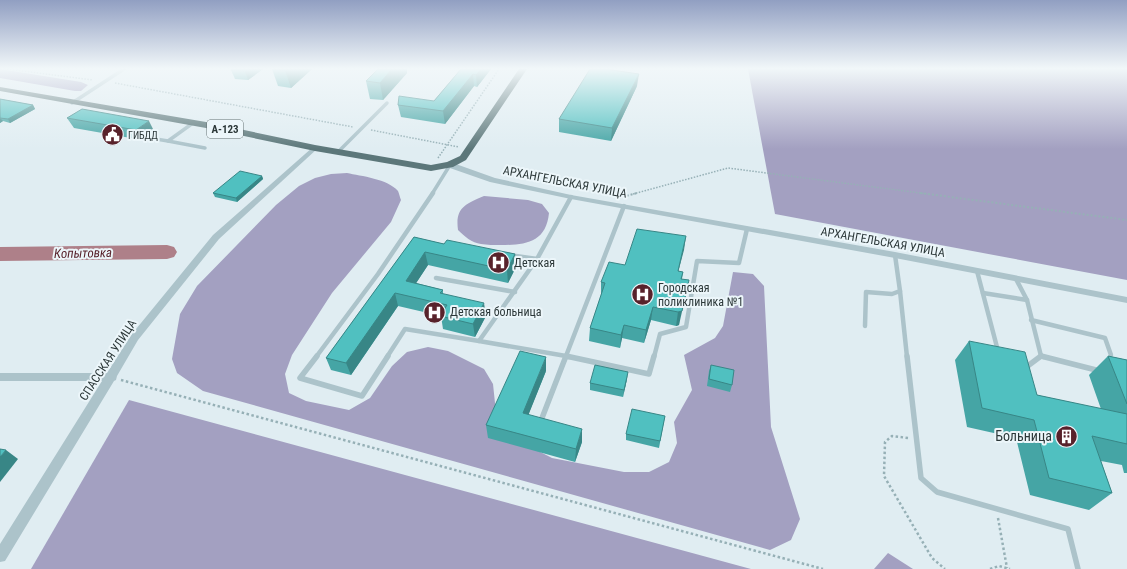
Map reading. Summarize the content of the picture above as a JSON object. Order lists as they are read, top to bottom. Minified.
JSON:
{"streets":{"main road":["А-123","АРХАНГЕЛЬСКАЯ УЛИЦА"],"street":["СПАССКАЯ УЛИЦА"]},"crossings":[["АРХАНГЕЛЬСКАЯ УЛИЦА","СПАССКАЯ УЛИЦА"]],"water":["Копытовка"],"places":{"public building":["ГИБДД"],"hospital":["Детская","Городская поликлиника №1","Детская больница"],"building":["Больница"]}}
